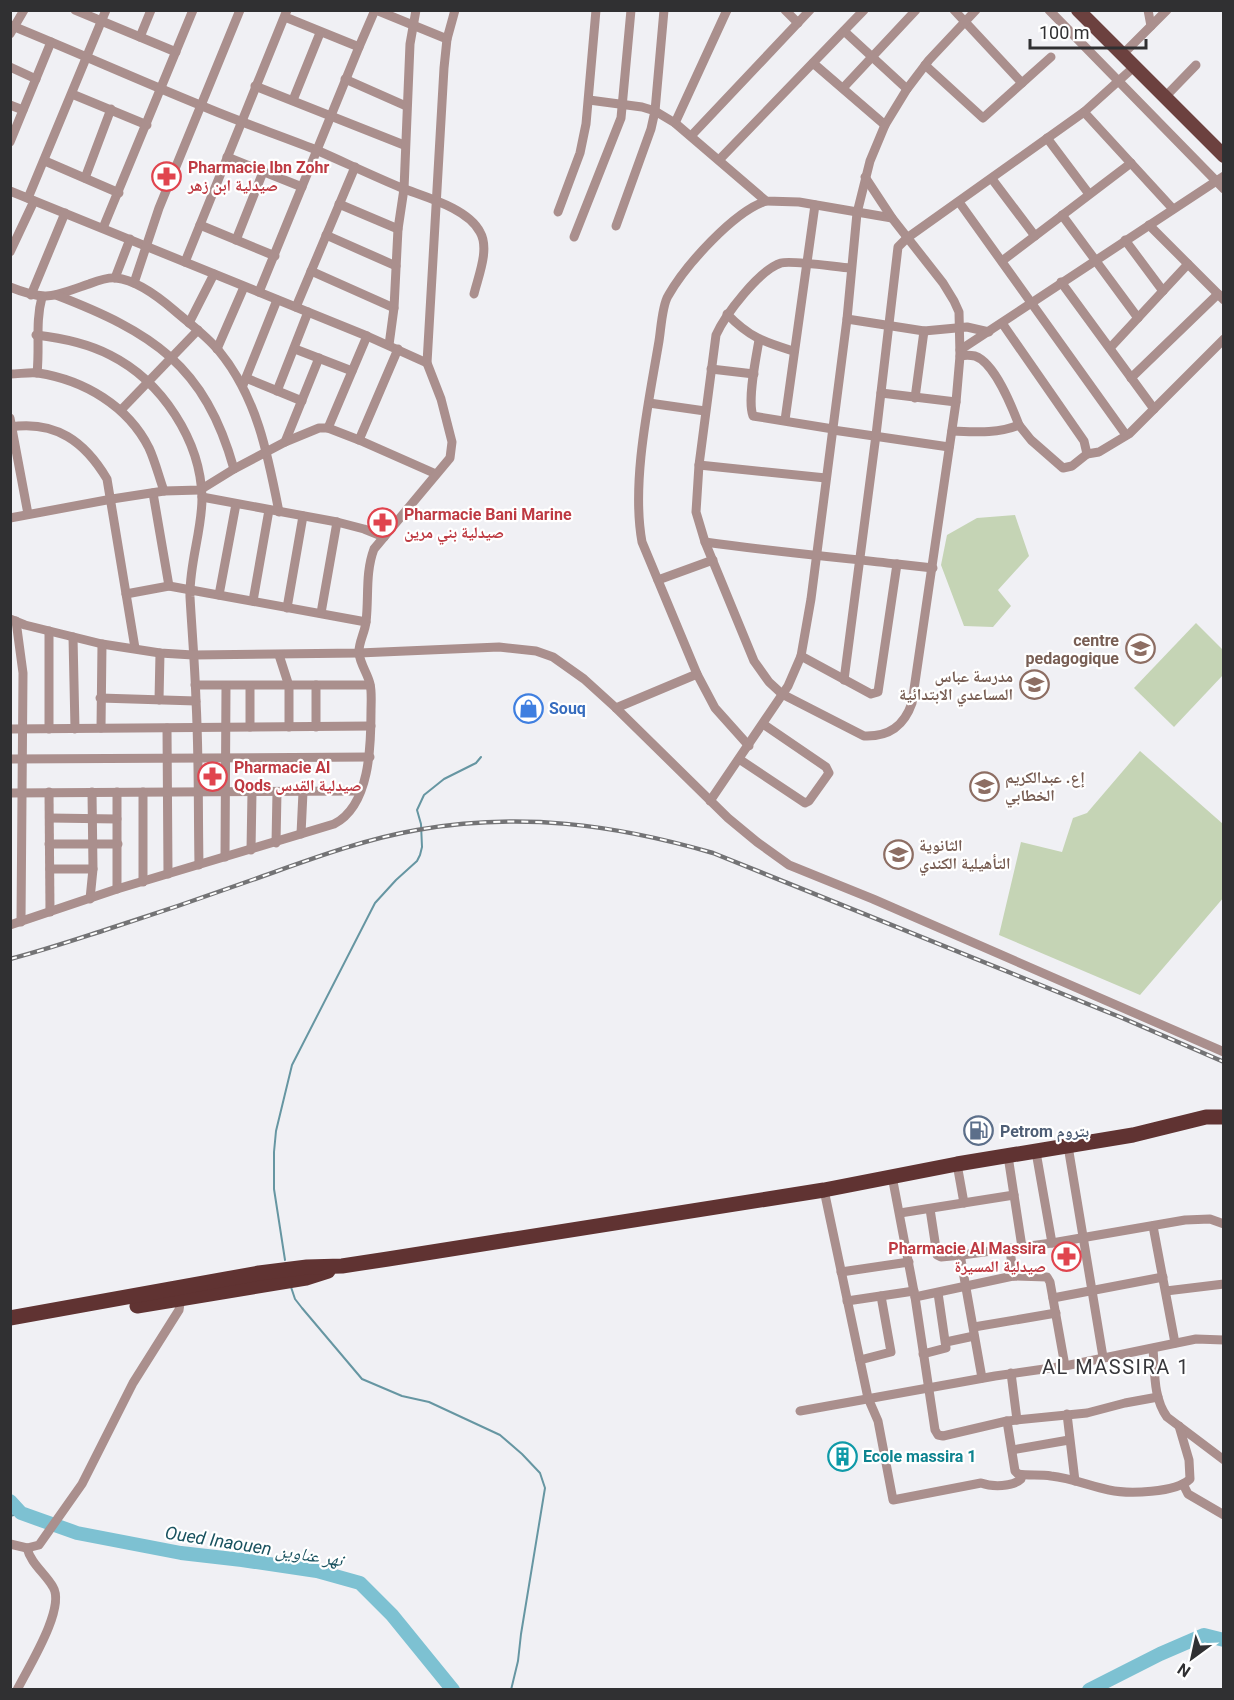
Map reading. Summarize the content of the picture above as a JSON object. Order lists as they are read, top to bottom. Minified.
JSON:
{"districts":["AL MASSIRA 1"],"water":["Oued Inaouen نهر عناوين"],"places":{"pharmacy":["Pharmacie Ibn Zohr صيدلية ابن زهر","Pharmacie Bani Marine صيدلية بني مرين","Pharmacie Al Qods صيدلية القدس","Pharmacie Al Massira صيدلية المسيرة"],"school or university":["centre pedagogique","مدرسة عباس المساعدي الابتدائية","إع. عبدالكريم الخطابي","الثانوية التأهيلية الكندي"],"shop":["Souq"],"fuel station":["Petrom بتروم"],"building":["Ecole massira 1"]},"scale_bar":"100 m","north":"bottom left"}
